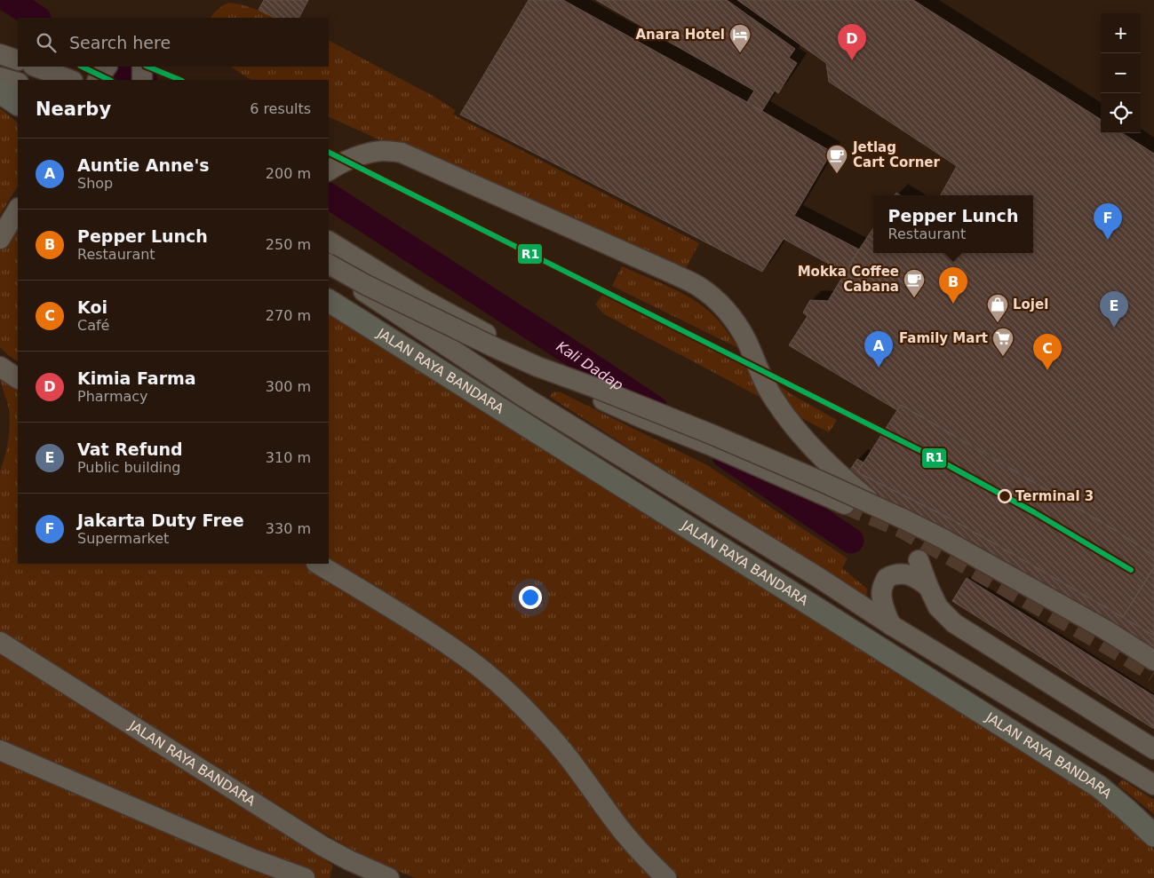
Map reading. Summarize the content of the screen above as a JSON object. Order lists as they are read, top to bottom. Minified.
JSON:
{"streets":{"main road":["JALAN RAYA BANDARA"]},"water":["Kali Dadap"],"places":{"hotel":["Anara Hotel"],"cafe":["Jetlag Cart Corner","Mokka Coffee Cabana"],"shop":["Lojel"],"supermarket":["Family Mart"],"other":["Terminal 3"]},"lines":["transit line R1"],"page":{"map_buttons":["+","−"],"search":"Search here","pins":["D","F","B","E","A","C"],"heading":["Nearby","6 results"],"list":[{"mark":"A","name":"Auntie Anne's","note":"Shop","value":"200 m"},{"mark":"B","name":"Pepper Lunch","note":"Restaurant","value":"250 m"},{"mark":"C","name":"Koi","note":"Café","value":"270 m"},{"mark":"D","name":"Kimia Farma","note":"Pharmacy","value":"300 m"},{"mark":"E","name":"Vat Refund","note":"Public building","value":"310 m"},{"mark":"F","name":"Jakarta Duty Free","note":"Supermarket","value":"330 m"}],"popup":["Pepper Lunch","Restaurant"]}}
